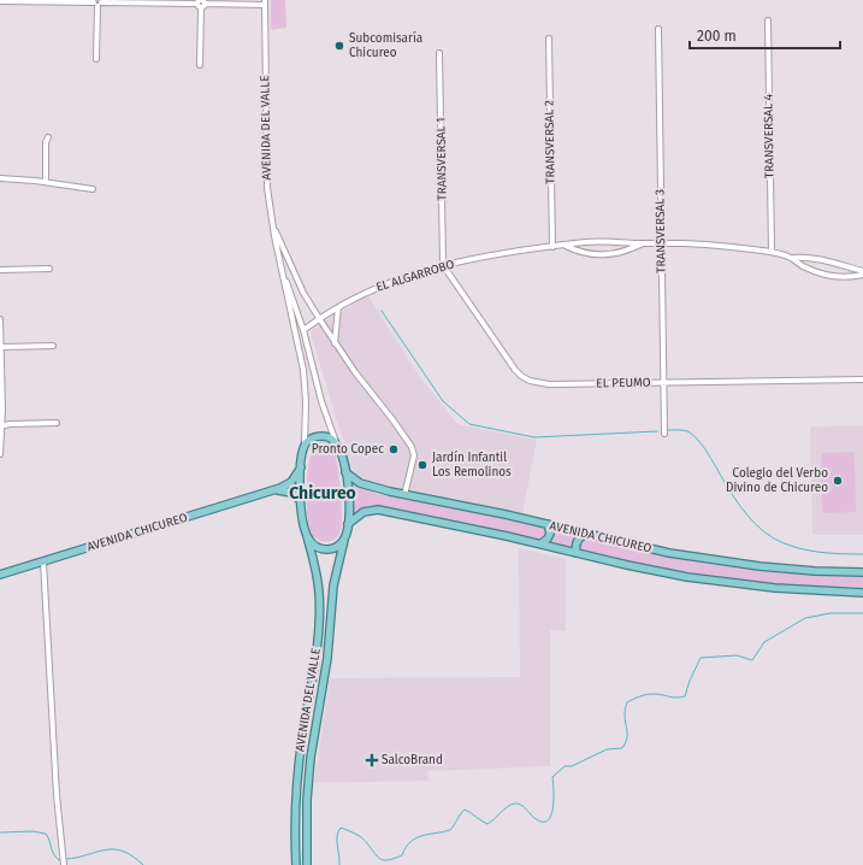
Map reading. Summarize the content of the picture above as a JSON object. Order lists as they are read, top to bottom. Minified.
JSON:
{"streets":{"main road":["AVENIDA DEL VALLE","AVENIDA CHICUREO"],"street":["TRANSVERSAL 4","TRANSVERSAL 2","TRANSVERSAL 1","TRANSVERSAL 3","EL ALGARROBO","EL PEUMO"]},"crossings":[["AVENIDA DEL VALLE","EL ALGARROBO"],["AVENIDA DEL VALLE","AVENIDA CHICUREO"],["TRANSVERSAL 2","EL ALGARROBO"],["TRANSVERSAL 1","EL ALGARROBO"],["TRANSVERSAL 1","EL PEUMO"],["TRANSVERSAL 3","EL PEUMO"],["EL ALGARROBO","EL PEUMO"]],"districts":["Chicureo"],"places":{"other":["Subcomisaría Chicureo","Pronto Copec","Jardín Infantil Los Remolinos","Colegio del Verbo Divino de Chicureo"],"health":["SalcoBrand"]},"scale_bar":"200 m"}
